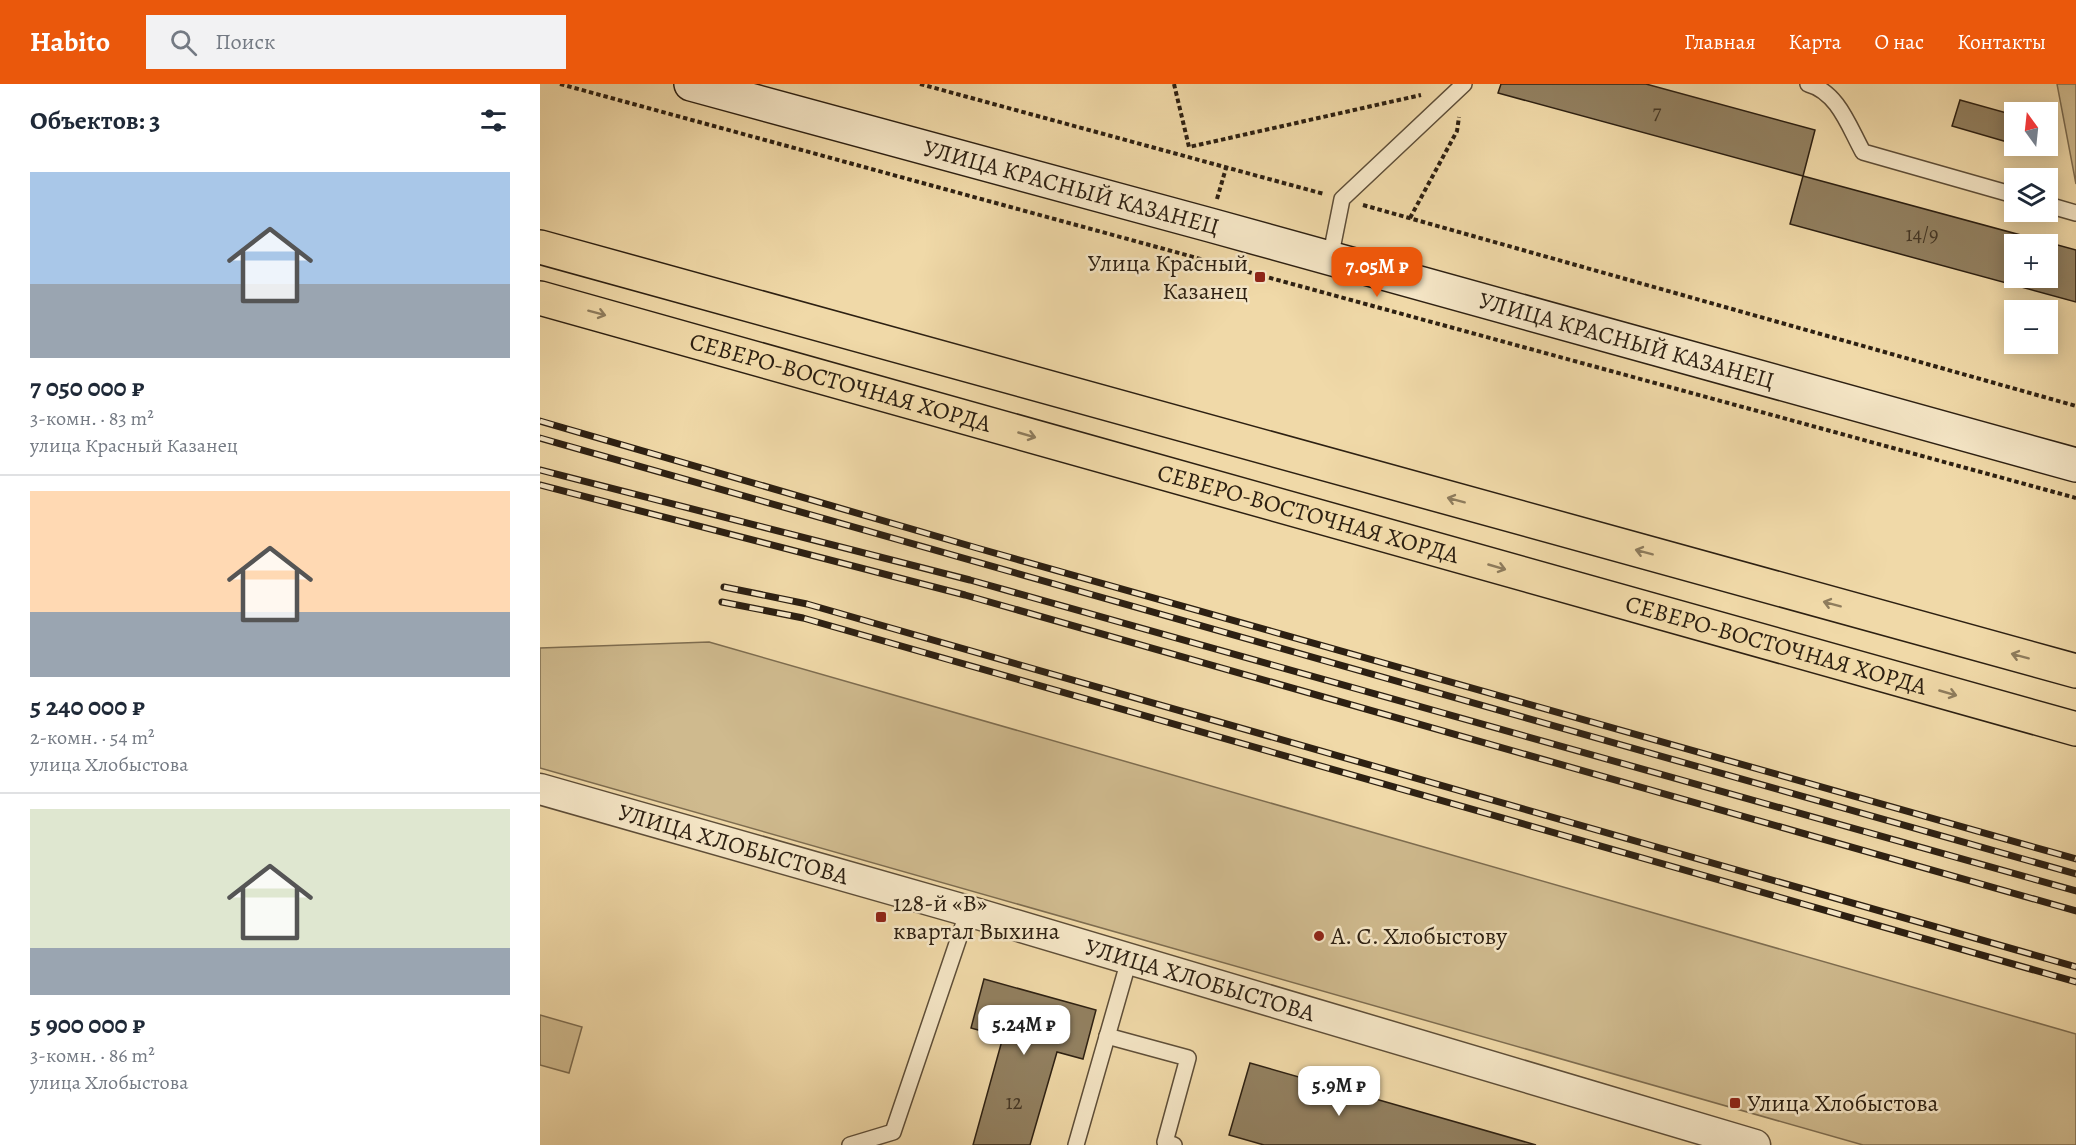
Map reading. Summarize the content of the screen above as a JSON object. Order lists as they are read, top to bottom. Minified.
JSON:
{"streets":{"main road":["СЕВЕРО-ВОСТОЧНАЯ ХОРДА"],"street":["УЛИЦА КРАСНЫЙ КАЗАНЕЦ","УЛИЦА ХЛОБЫСТОВА"]},"places":{"transit":["Улица Красный Казанец","128-й «В» квартал Выхина","Улица Хлобыстова"],"other":["А. С. Хлобыстову"]},"house_numbers":["7","14/9","12"],"north":"top","page":{"header":"Habito","search":"Поиск","nav":["Главная","Карта","О нас","Контакты"],"heading":"Объектов: 3","map_buttons":["+","−"],"list":[{"name":"7 050 000 ₽","note":"3-комн. · 83 m² · улица Красный Казанец"},{"name":"5 240 000 ₽","note":"2-комн. · 54 m² · улица Хлобыстова"},{"name":"5 900 000 ₽","note":"3-комн. · 86 m² · улица Хлобыстова"}],"price":["7.05M ₽","5.24M ₽","5.9M ₽"]}}
